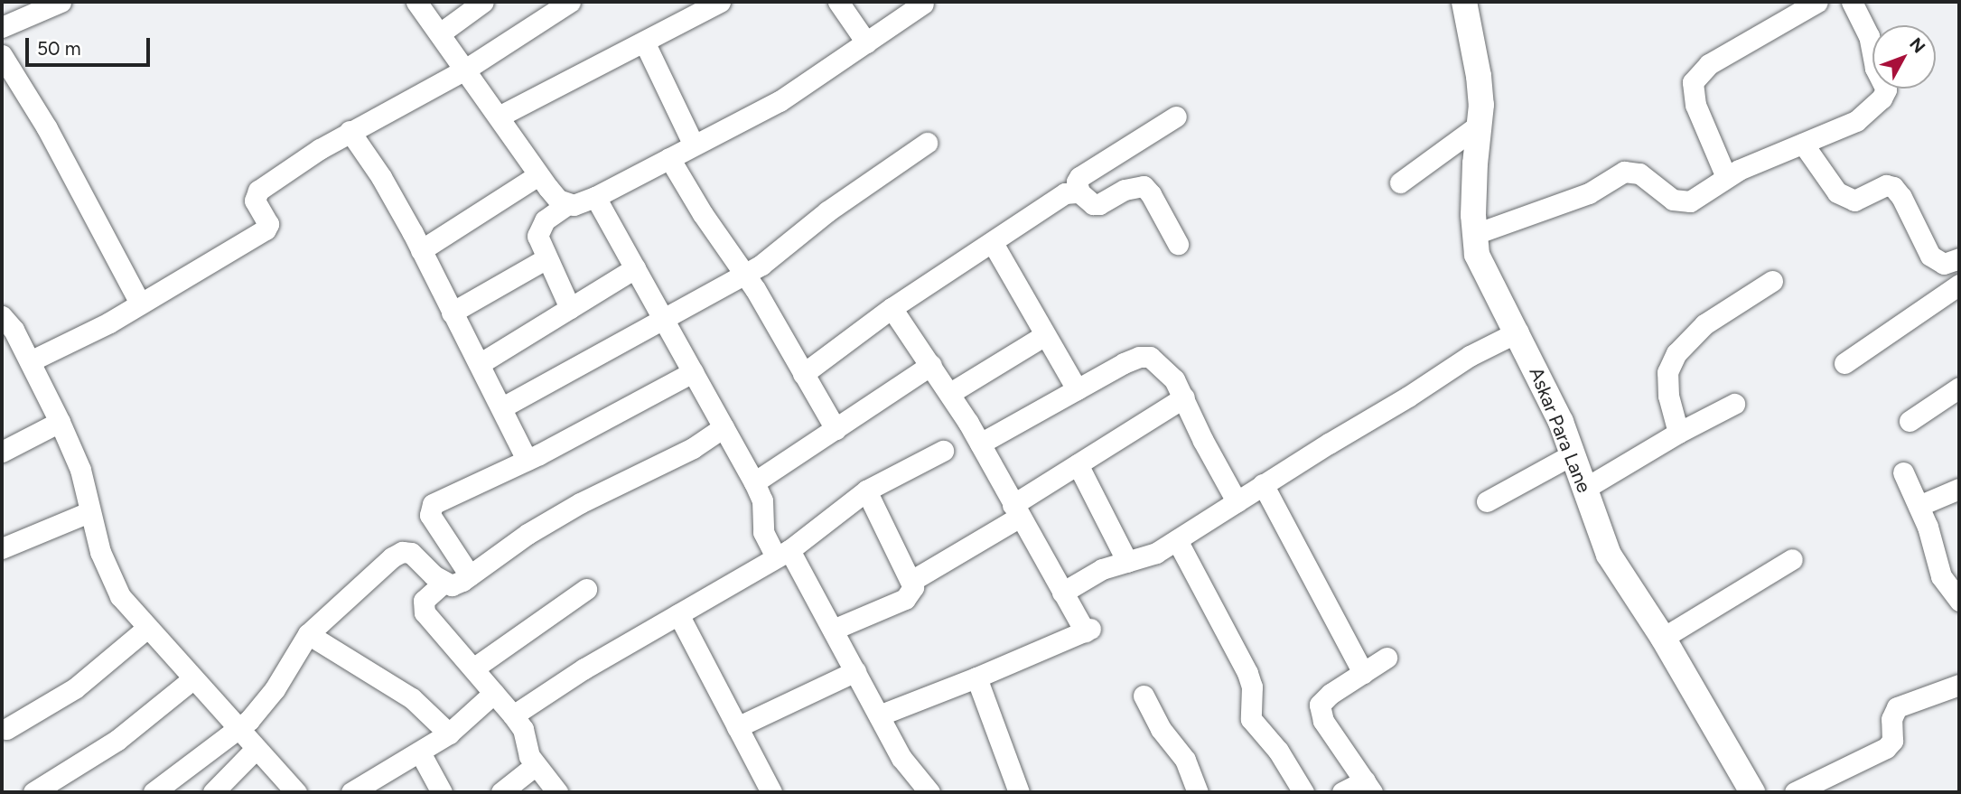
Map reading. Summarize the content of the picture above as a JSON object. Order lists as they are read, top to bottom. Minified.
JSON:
{"streets":{"street":["Askar Para Lane"]},"scale_bar":"50 m","north":"top right"}
